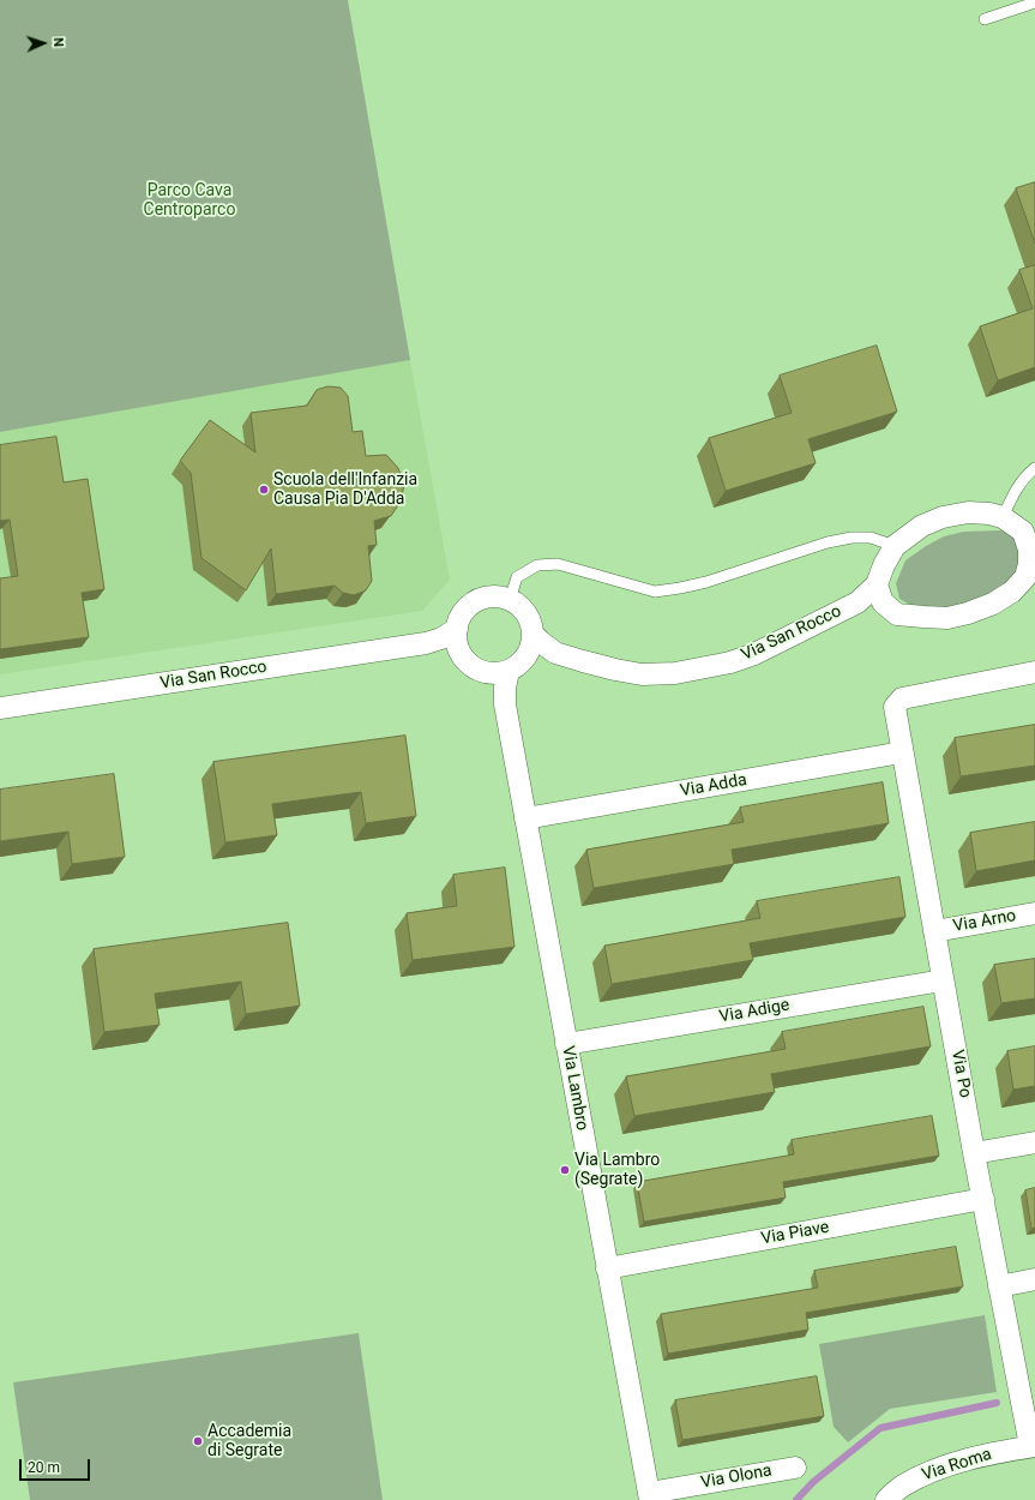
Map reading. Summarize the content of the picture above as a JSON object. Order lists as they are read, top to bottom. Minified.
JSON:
{"streets":{"street":["Via San Rocco","Via Adda","Via Arno","Via Adige","Via Po","Via Lambro","Via Piave","Via Roma","Via Olona"]},"crossings":[["Via San Rocco","Via Lambro"],["Via Adda","Via Po"],["Via Adda","Via Lambro"],["Via Arno","Via Po"],["Via Adige","Via Po"],["Via Adige","Via Lambro"],["Via Po","Via Piave"],["Via Po","Via Roma"],["Via Lambro","Via Piave"],["Via Lambro","Via Olona"]],"parks":["Parco Cava Centroparco"],"places":["Scuola dell'Infanzia Causa Pia D'Adda","Via Lambro (Segrate)","Accademia di Segrate"],"scale_bar":"20 m","north":"right"}
